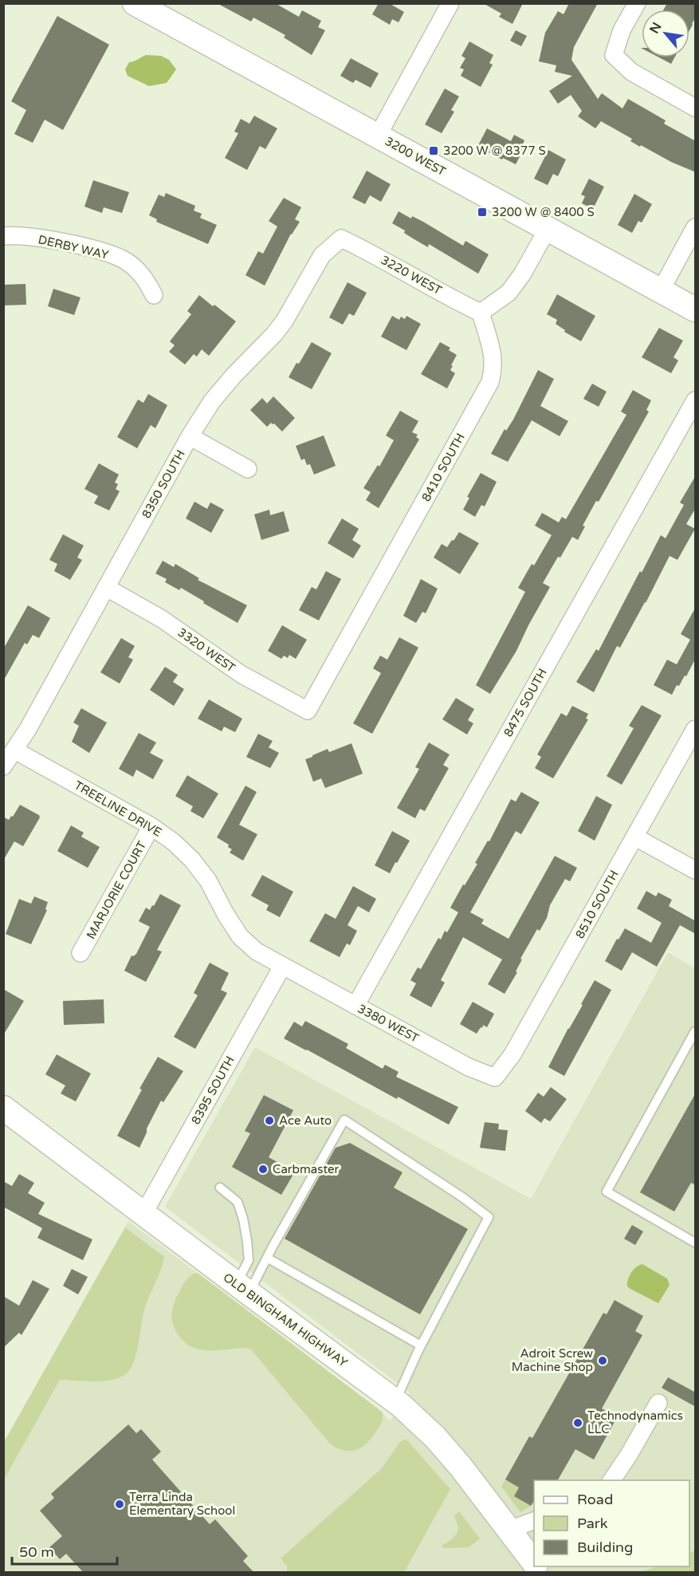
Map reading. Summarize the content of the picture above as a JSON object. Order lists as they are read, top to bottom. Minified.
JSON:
{"streets":{"street":["3200 WEST","DERBY WAY","3220 WEST","8410 SOUTH","8350 SOUTH","3320 WEST","8475 SOUTH","TREELINE DRIVE","MARJORIE COURT","8510 SOUTH","3380 WEST","8395 SOUTH","OLD BINGHAM HIGHWAY"]},"crossings":[["3220 WEST","8410 SOUTH"],["3220 WEST","8350 SOUTH"],["8410 SOUTH","3320 WEST"],["8350 SOUTH","3320 WEST"],["8350 SOUTH","TREELINE DRIVE"],["8475 SOUTH","3380 WEST"],["TREELINE DRIVE","MARJORIE COURT"],["TREELINE DRIVE","3380 WEST"],["TREELINE DRIVE","8395 SOUTH"],["8510 SOUTH","3380 WEST"],["3380 WEST","8395 SOUTH"],["8395 SOUTH","OLD BINGHAM HIGHWAY"]],"places":{"transit":["3200 W @ 8377 S","3200 W @ 8400 S"],"other":["Ace Auto","Carbmaster","Adroit Screw Machine Shop","Technodynamics LLC","Terra Linda Elementary School"]},"legend":["Road","Park","Building"],"scale_bar":"50 m","north":"top left"}
